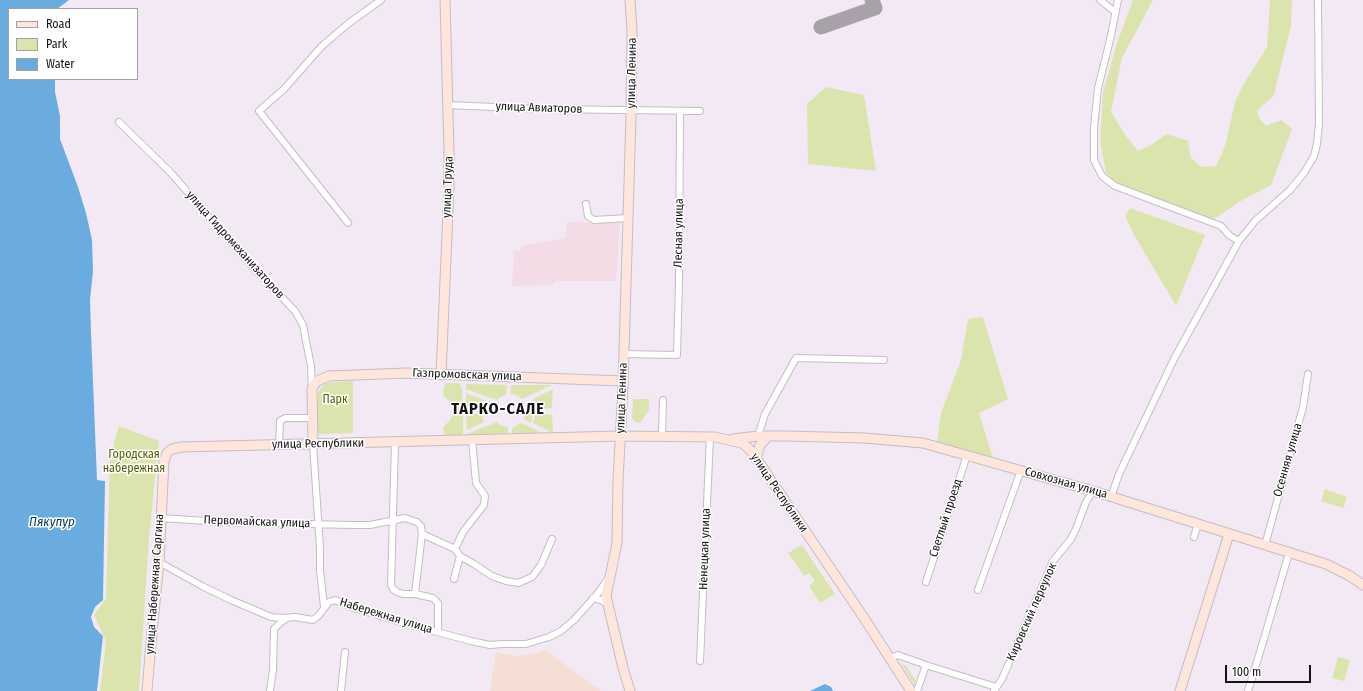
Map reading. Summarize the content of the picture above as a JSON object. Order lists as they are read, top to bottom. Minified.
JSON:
{"streets":{"street":["улица Ленина","улица Авиаторов","улица Труда","Лесная улица","улица Гидромеханизаторов","Газпромовская улица","улица Республики","Осенняя улица","Совхозная улица","Светлый проезд","Первомайская улица","Ненецкая улица","улица Набережная Саргина","Кировский переулок","Набережная улица"]},"crossings":[["улица Ленина","улица Авиаторов"],["улица Ленина","Лесная улица"],["улица Ленина","Газпромовская улица"],["улица Ленина","улица Республики"],["улица Ленина","Набережная улица"],["улица Авиаторов","улица Труда"],["улица Авиаторов","Лесная улица"],["улица Труда","Газпромовская улица"],["улица Гидромеханизаторов","Газпромовская улица"],["улица Республики","Совхозная улица"],["улица Республики","Ненецкая улица"],["улица Республики","улица Набережная Саргина"],["Осенняя улица","Совхозная улица"],["Совхозная улица","Светлый проезд"],["Совхозная улица","Кировский переулок"],["Первомайская улица","улица Набережная Саргина"],["улица Набережная Саргина","Набережная улица"]],"districts":["ТАРКО-САЛЕ"],"water":["Пякупур"],"parks":["Парк","Городская набережная"],"legend":["Road","Park","Water"],"scale_bar":"100 m"}
